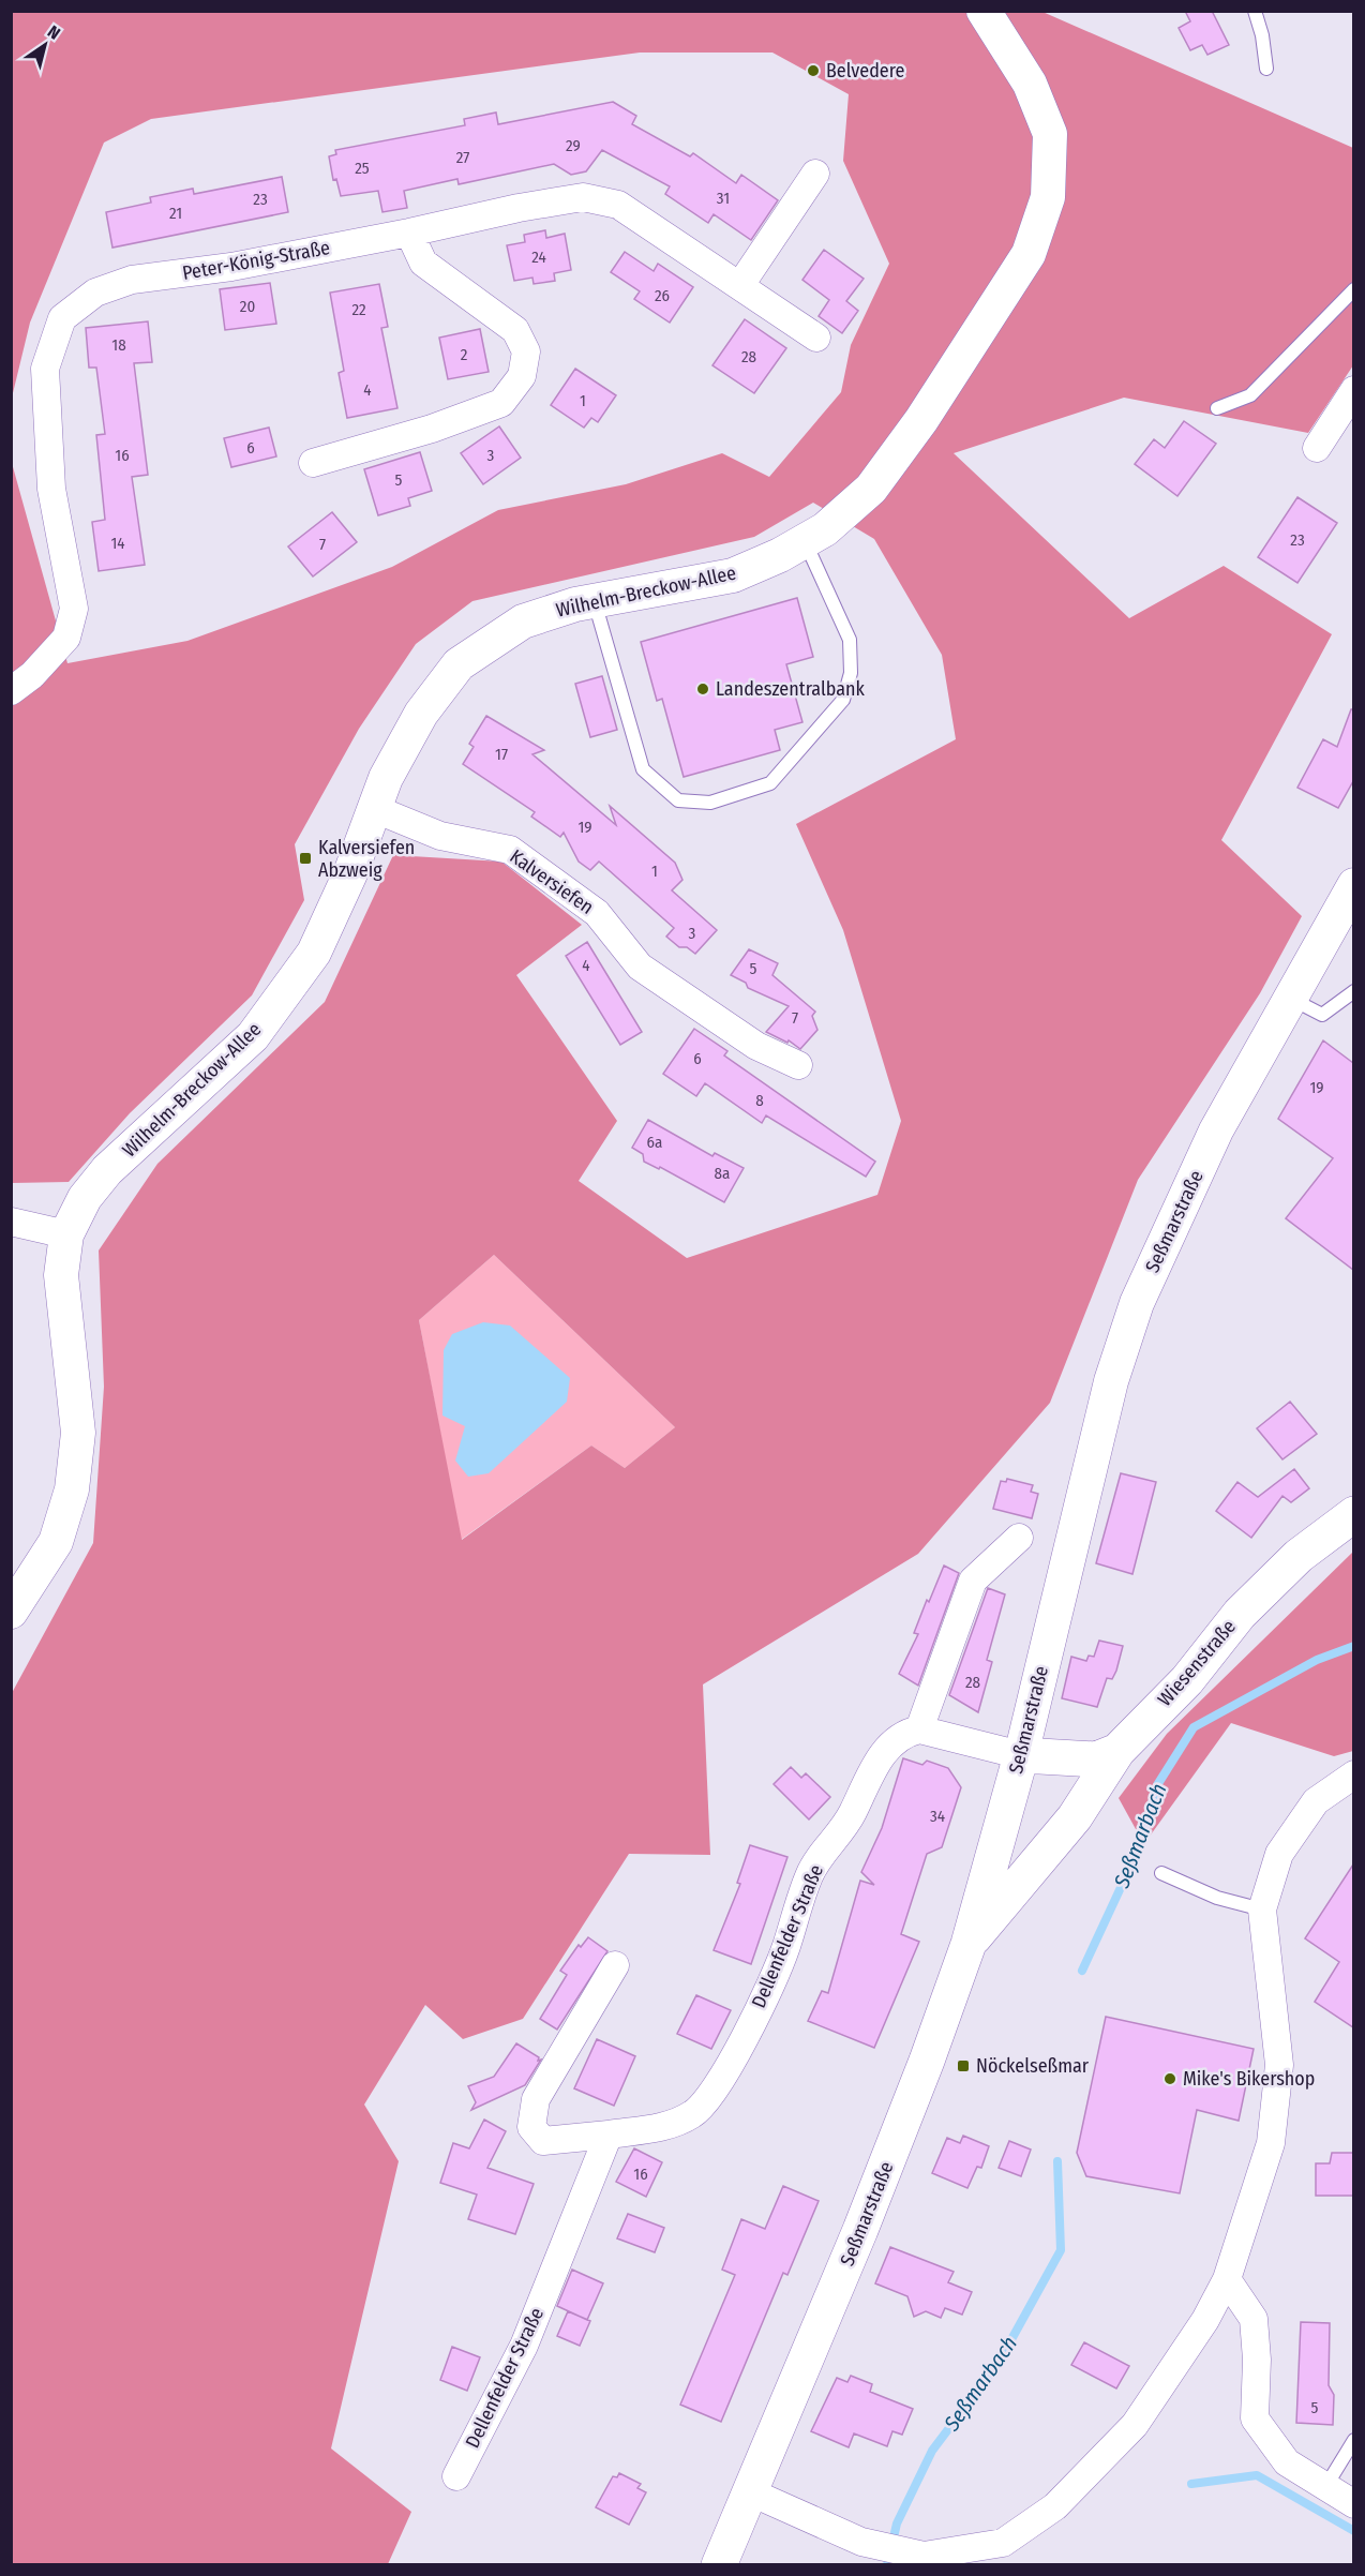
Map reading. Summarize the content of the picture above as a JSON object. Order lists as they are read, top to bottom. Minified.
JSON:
{"streets":{"main road":["Seßmarstraße","Wiesenstraße"],"street":["Peter-König-Straße","Wilhelm-Breckow-Allee","Kalversiefen","Dellenfelder Straße"]},"crossings":[["Wilhelm-Breckow-Allee","Kalversiefen"],["Seßmarstraße","Wiesenstraße"]],"water":["Seßmarbach"],"places":{"other":["Belvedere","Landeszentralbank","Mike's Bikershop"],"transit":["Kalversiefen Abzweig","Nöckelseßmar"]},"house_numbers":["29","27","25","31","23","21","24","26","20","22","18","2","28","4","1","6","16","3","5","23","14","7","17","19","1","3","4","5","7","6","19","8","6a","8a","28","34","16","5"],"north":"top right"}
